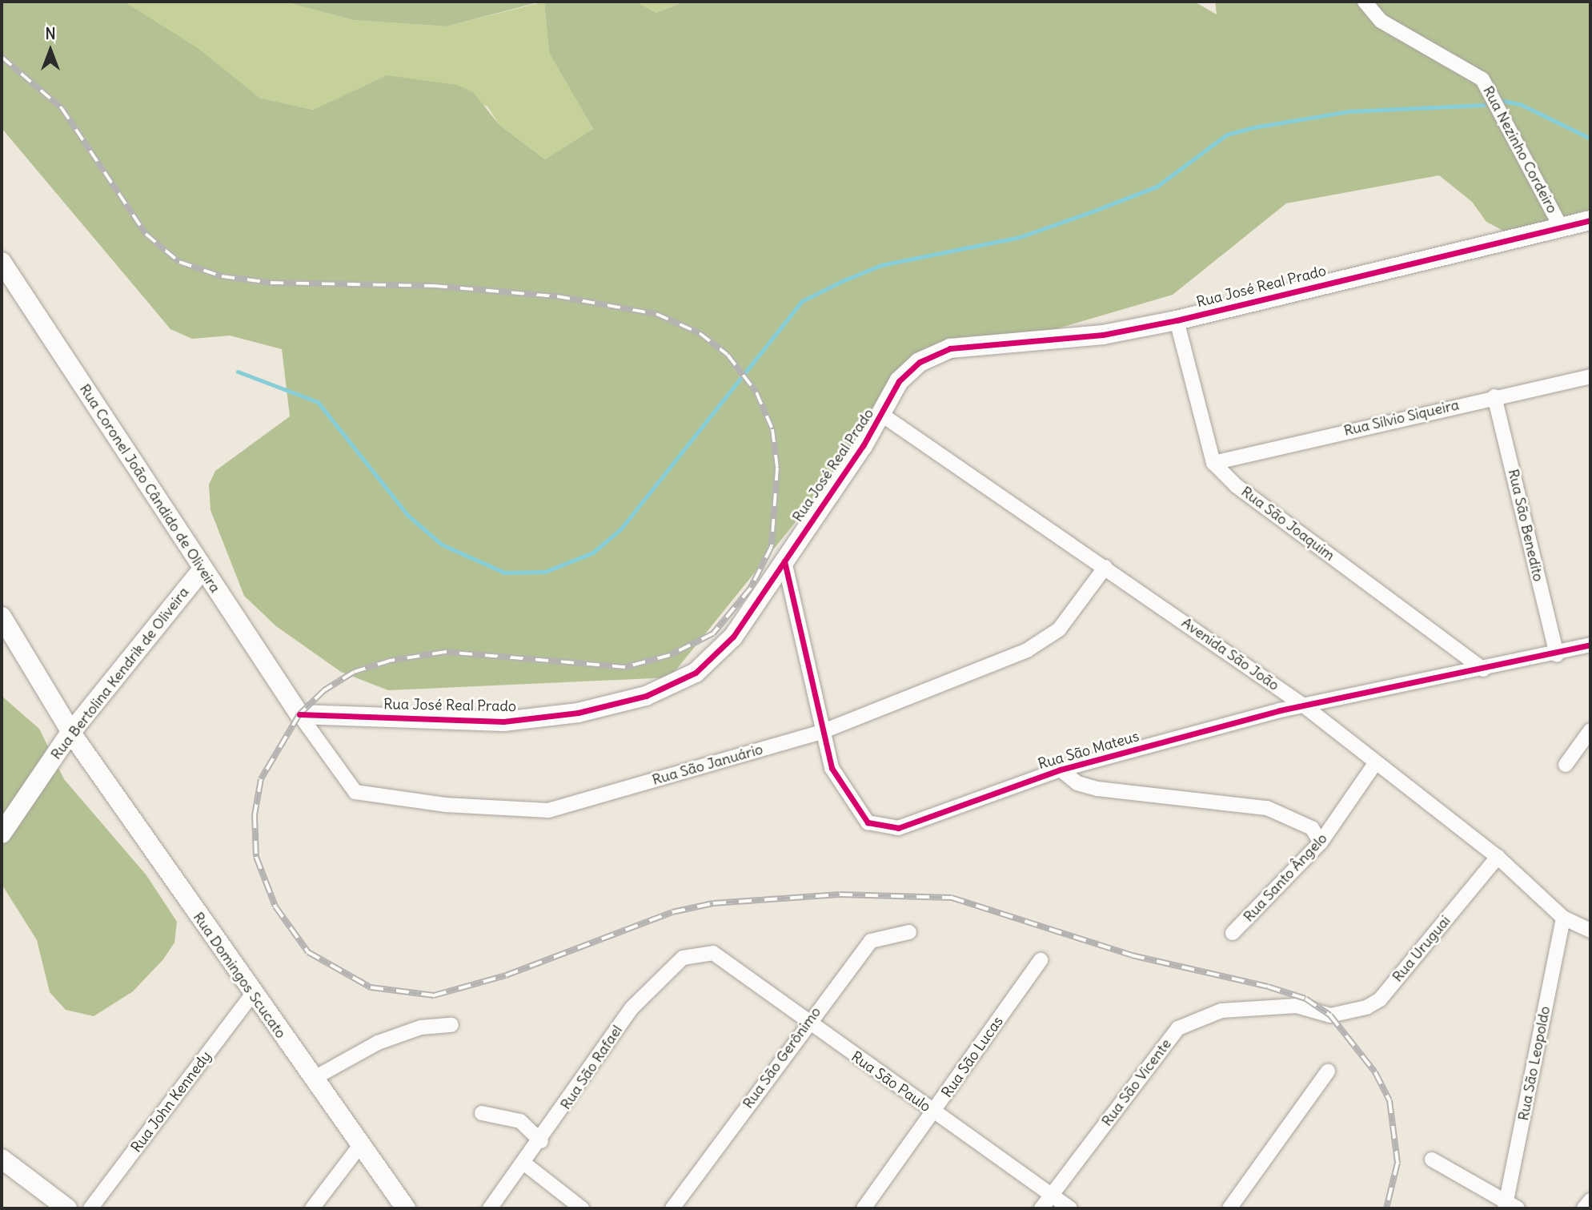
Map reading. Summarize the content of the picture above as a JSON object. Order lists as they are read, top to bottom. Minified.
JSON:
{"streets":{"street":["Rua Nezinho Cordeiro","Rua José Real Prado","Rua Sílvio Siqueira","Rua Coronel João Cândido de Oliveira","Rua São Joaquim","Rua São Benedito","Avenida São João","Rua Bertolina Kendrik de Oliveira","Rua São Mateus","Rua São Januário","Rua Santo Ângelo","Rua Uruguai","Rua Domingos Scucato","Rua São Lucas","Rua São Gerônimo","Rua São Leopoldo","Rua São Rafael","Rua São Paulo","Rua São Vicente","Rua John Kennedy"]},"crossings":[["Rua Nezinho Cordeiro","Rua José Real Prado"],["Rua José Real Prado","Rua Coronel João Cândido de Oliveira"],["Rua José Real Prado","Avenida São João"],["Rua José Real Prado","Rua São Mateus"],["Rua José Real Prado","Rua São Januário"],["Rua Sílvio Siqueira","Rua São Joaquim"],["Rua Sílvio Siqueira","Rua São Benedito"],["Rua Coronel João Cândido de Oliveira","Rua Bertolina Kendrik de Oliveira"],["Rua Coronel João Cândido de Oliveira","Rua São Januário"],["Rua São Joaquim","Rua São Mateus"],["Rua São Benedito","Rua São Mateus"],["Avenida São João","Rua São Mateus"],["Avenida São João","Rua São Januário"],["Avenida São João","Rua Santo Ângelo"],["Avenida São João","Rua Uruguai"],["Avenida São João","Rua São Leopoldo"],["Rua Bertolina Kendrik de Oliveira","Rua Domingos Scucato"],["Rua São Mateus","Rua São Januário"],["Rua Uruguai","Rua São Vicente"],["Rua Domingos Scucato","Rua John Kennedy"],["Rua São Lucas","Rua São Paulo"],["Rua São Gerônimo","Rua São Paulo"],["Rua São Rafael","Rua São Paulo"],["Rua São Paulo","Rua São Vicente"]],"north":"top"}
